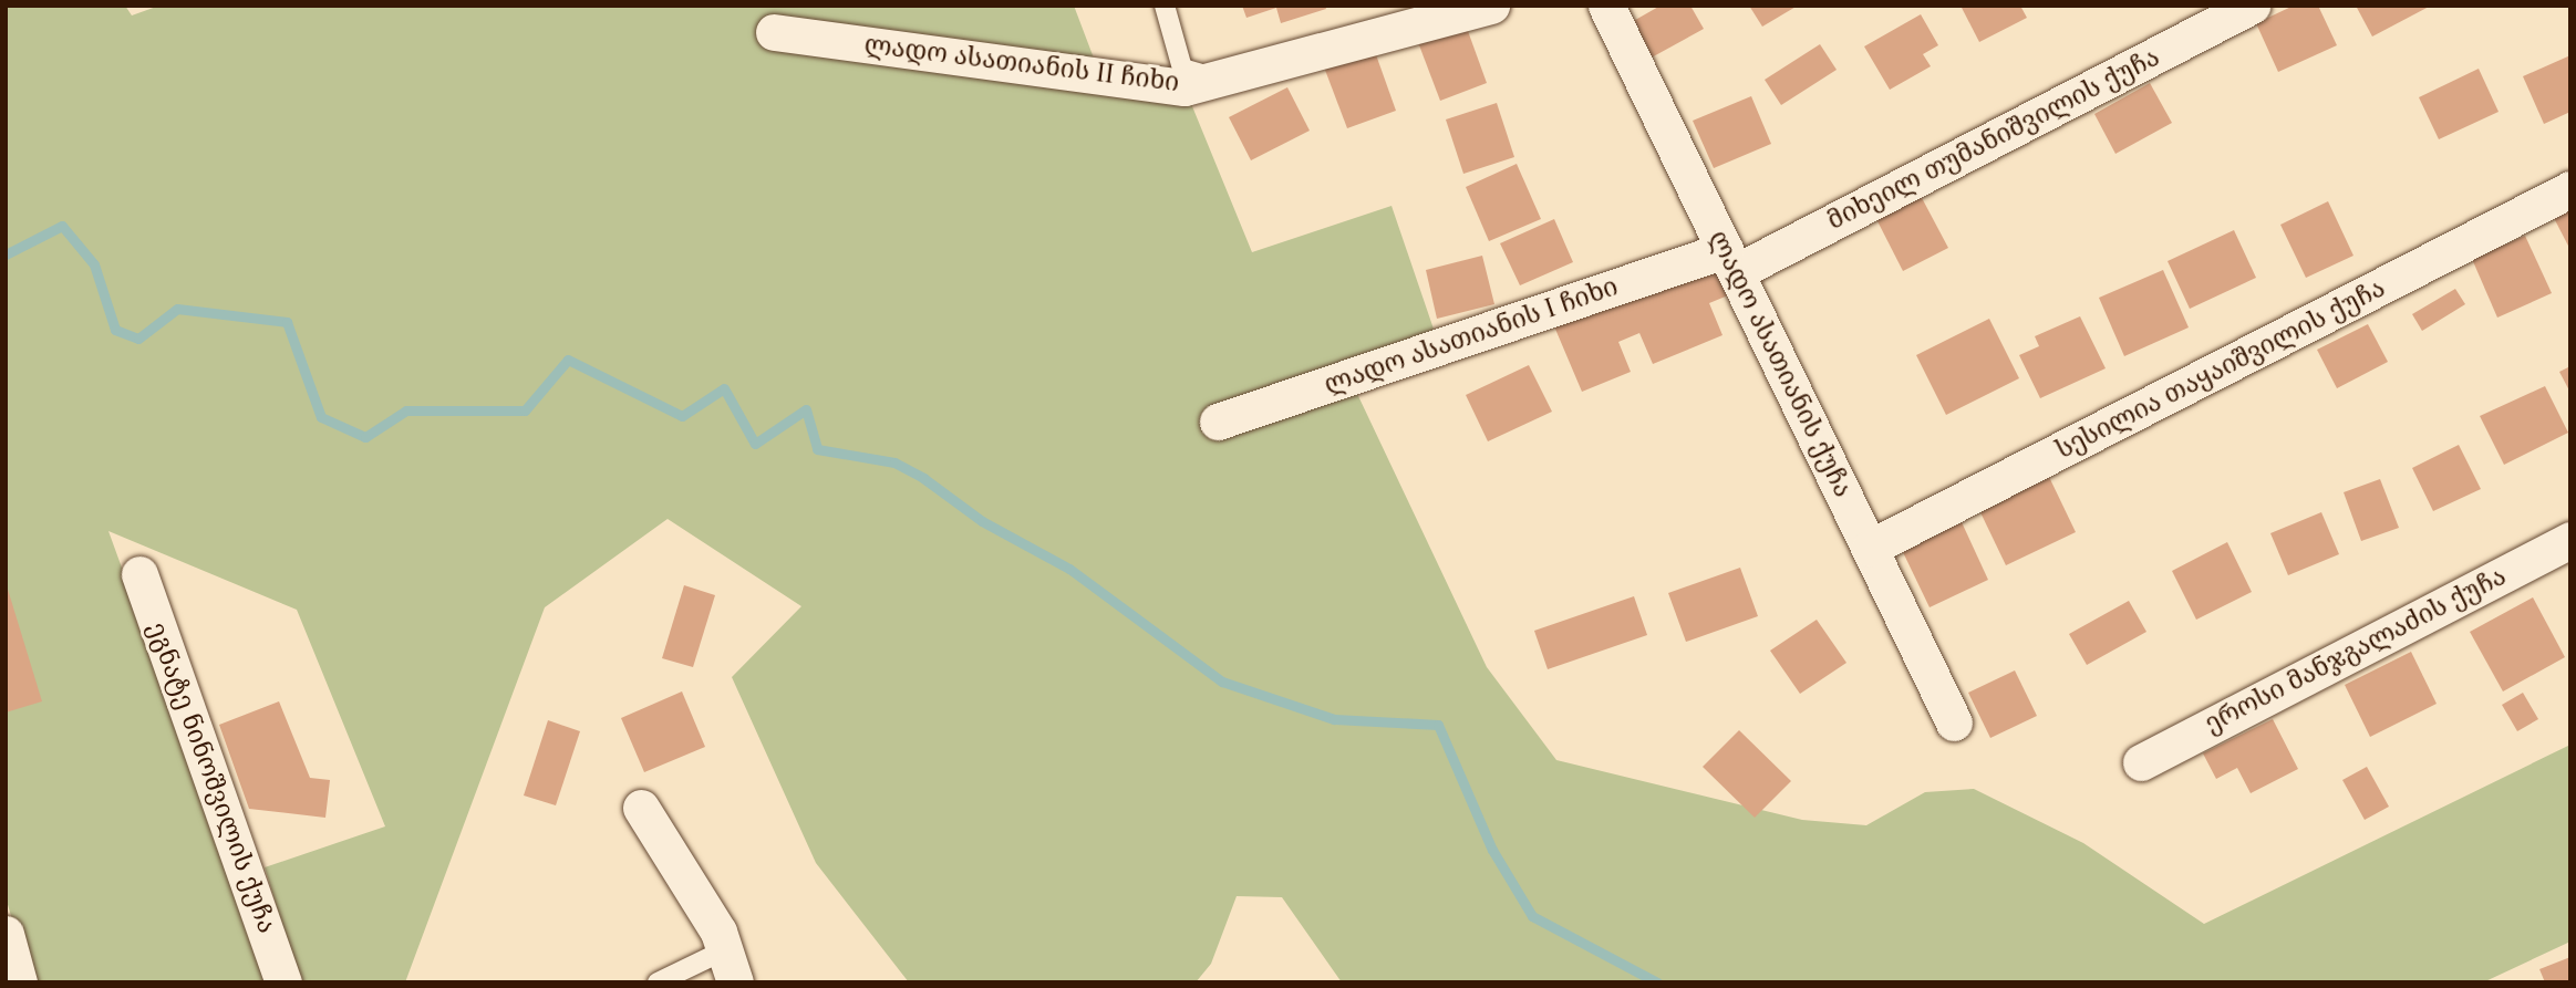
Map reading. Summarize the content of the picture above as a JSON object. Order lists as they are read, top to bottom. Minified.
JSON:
{"streets":{"street":["ლადო ასათიანის II ჩიხი","მიხეილ თუმანიშვილის ქუჩა","ლადო ასათიანის I ჩიხი","ლადო ასათიანის ქუჩა","სესილია თაყაიშვილის ქუჩა","ეროსი მანჯგალაძის ქუჩა","ეგნატე ნინოშვილის ქუჩა"]},"crossings":[["მიხეილ თუმანიშვილის ქუჩა","ლადო ასათიანის I ჩიხი"],["მიხეილ თუმანიშვილის ქუჩა","ლადო ასათიანის ქუჩა"],["ლადო ასათიანის I ჩიხი","ლადო ასათიანის ქუჩა"],["ლადო ასათიანის ქუჩა","სესილია თაყაიშვილის ქუჩა"]]}
